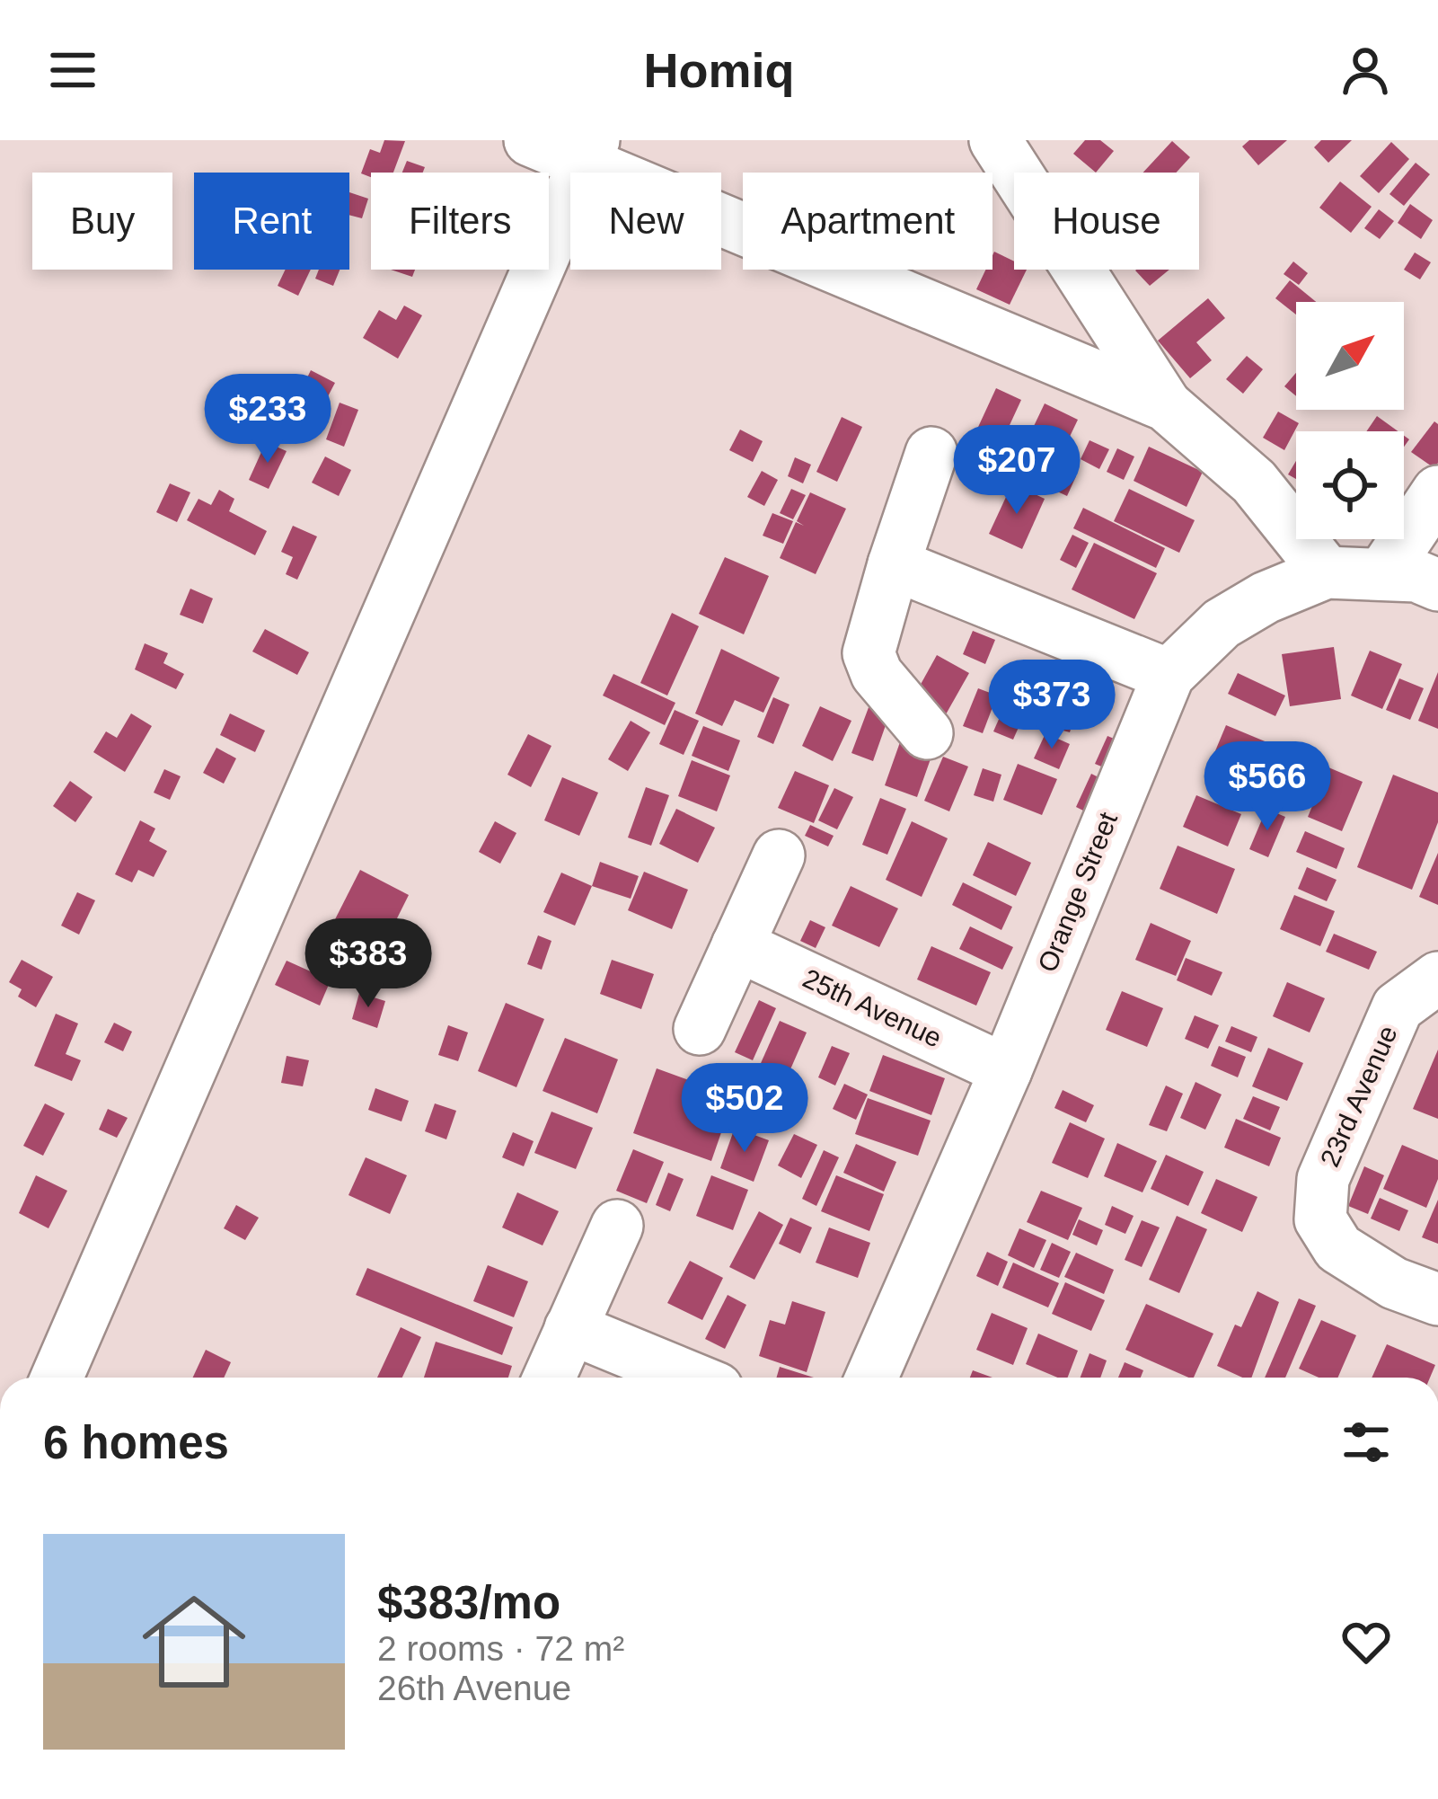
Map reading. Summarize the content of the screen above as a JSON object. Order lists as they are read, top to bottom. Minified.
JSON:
{"streets":{"street":["Orange Street","25th Avenue","23rd Avenue"]},"crossings":[["Orange Street","25th Avenue"]],"north":"top right","page":{"header":"Homiq","chip":["Buy","Rent","Filters","New","Apartment","House"],"price":["$233","$207","$373","$566","$383","$502"],"heading":"6 homes","list":[{"name":"$383/mo","note":"2 rooms · 72 m² · 26th Avenue"}]}}
